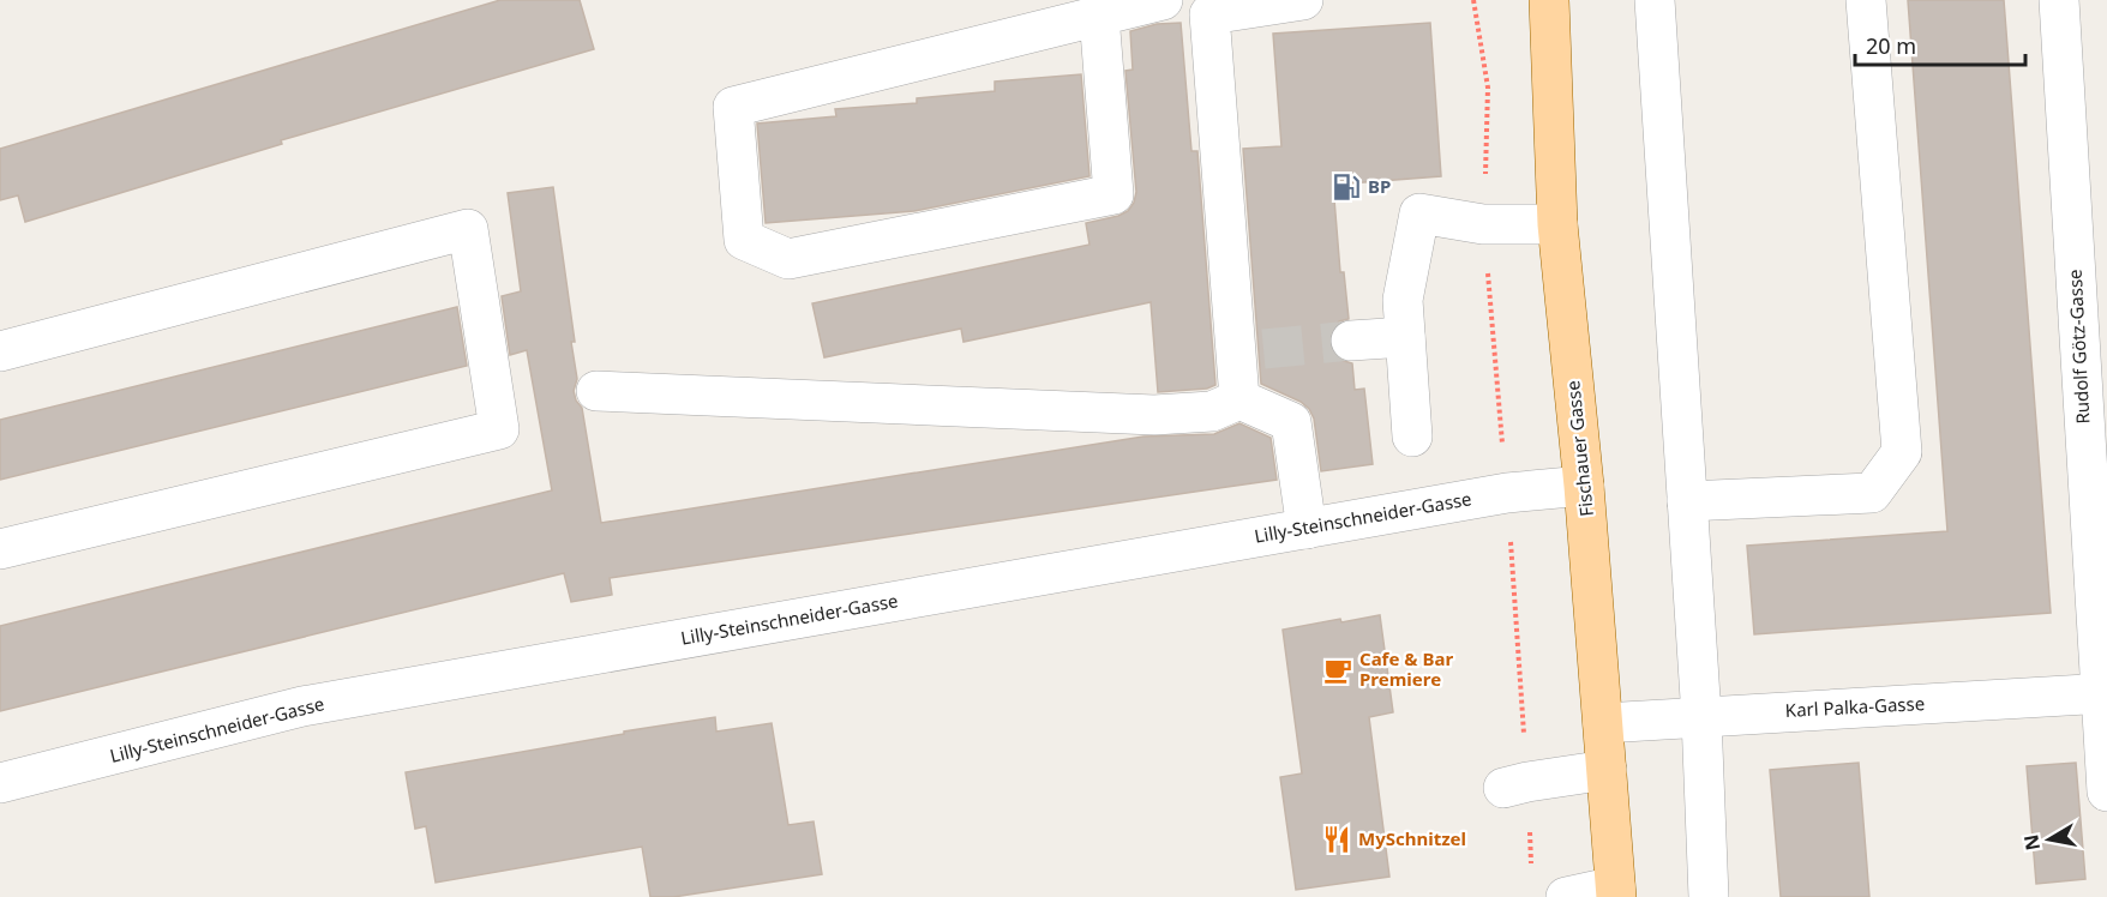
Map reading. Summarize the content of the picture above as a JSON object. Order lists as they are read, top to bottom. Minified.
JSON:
{"streets":{"main road":["Fischauer Gasse"],"street":["Rudolf Götz-Gasse","Lilly-Steinschneider-Gasse","Karl Palka-Gasse"]},"crossings":[["Rudolf Götz-Gasse","Karl Palka-Gasse"],["Fischauer Gasse","Lilly-Steinschneider-Gasse"],["Fischauer Gasse","Karl Palka-Gasse"]],"places":{"fuel station":["BP"],"cafe":["Cafe & Bar Premiere"],"restaurant":["MySchnitzel"]},"scale_bar":"20 m","north":"left"}
